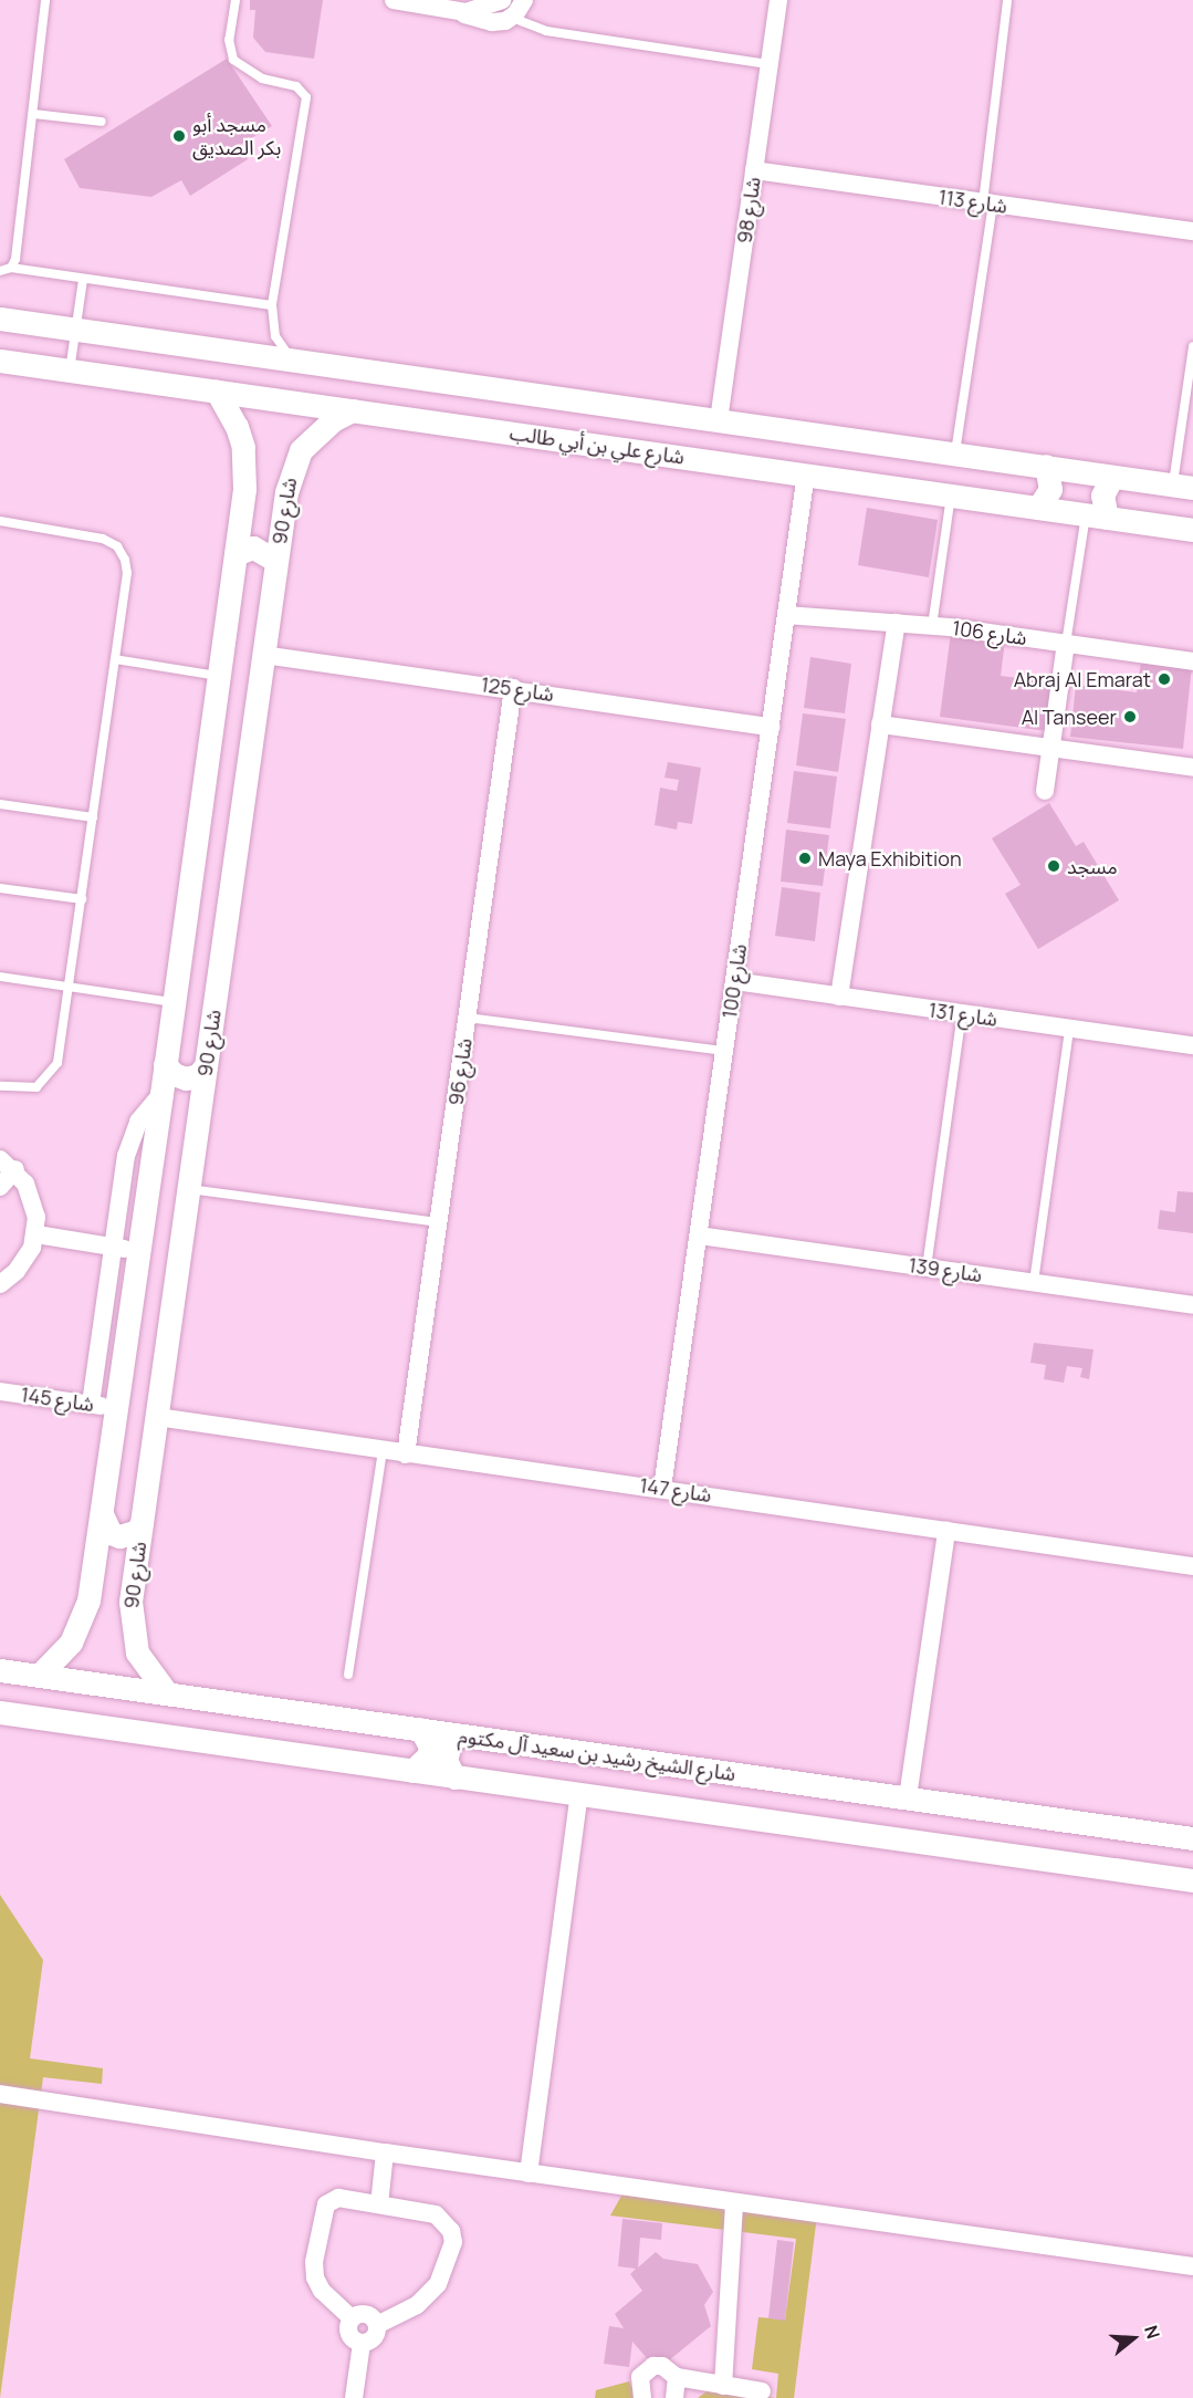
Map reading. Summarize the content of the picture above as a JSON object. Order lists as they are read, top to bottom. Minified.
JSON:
{"streets":{"street":["شارع 113","شارع 98","شارع علي بن أبي طالب","شارع 90","شارع 106","شارع 125","شارع 100","شارع 131","شارع 96","شارع 139","شارع 145","شارع 147","شارع الشيخ رشيد بن سعيد آل مكتوم"]},"crossings":[["شارع 113","شارع 98"],["شارع 98","شارع علي بن أبي طالب"],["شارع علي بن أبي طالب","شارع 90"],["شارع علي بن أبي طالب","شارع 100"],["شارع 90","شارع 125"],["شارع 90","شارع 145"],["شارع 90","شارع 147"],["شارع 90","شارع الشيخ رشيد بن سعيد آل مكتوم"],["شارع 106","شارع 100"],["شارع 125","شارع 100"],["شارع 125","شارع 96"],["شارع 100","شارع 131"],["شارع 100","شارع 139"],["شارع 100","شارع 147"],["شارع 96","شارع 147"]],"places":["مسجد أبو بكر الصديق","Abraj Al Emarat","Al Tanseer","Maya Exhibition","مسجد"],"north":"right"}
